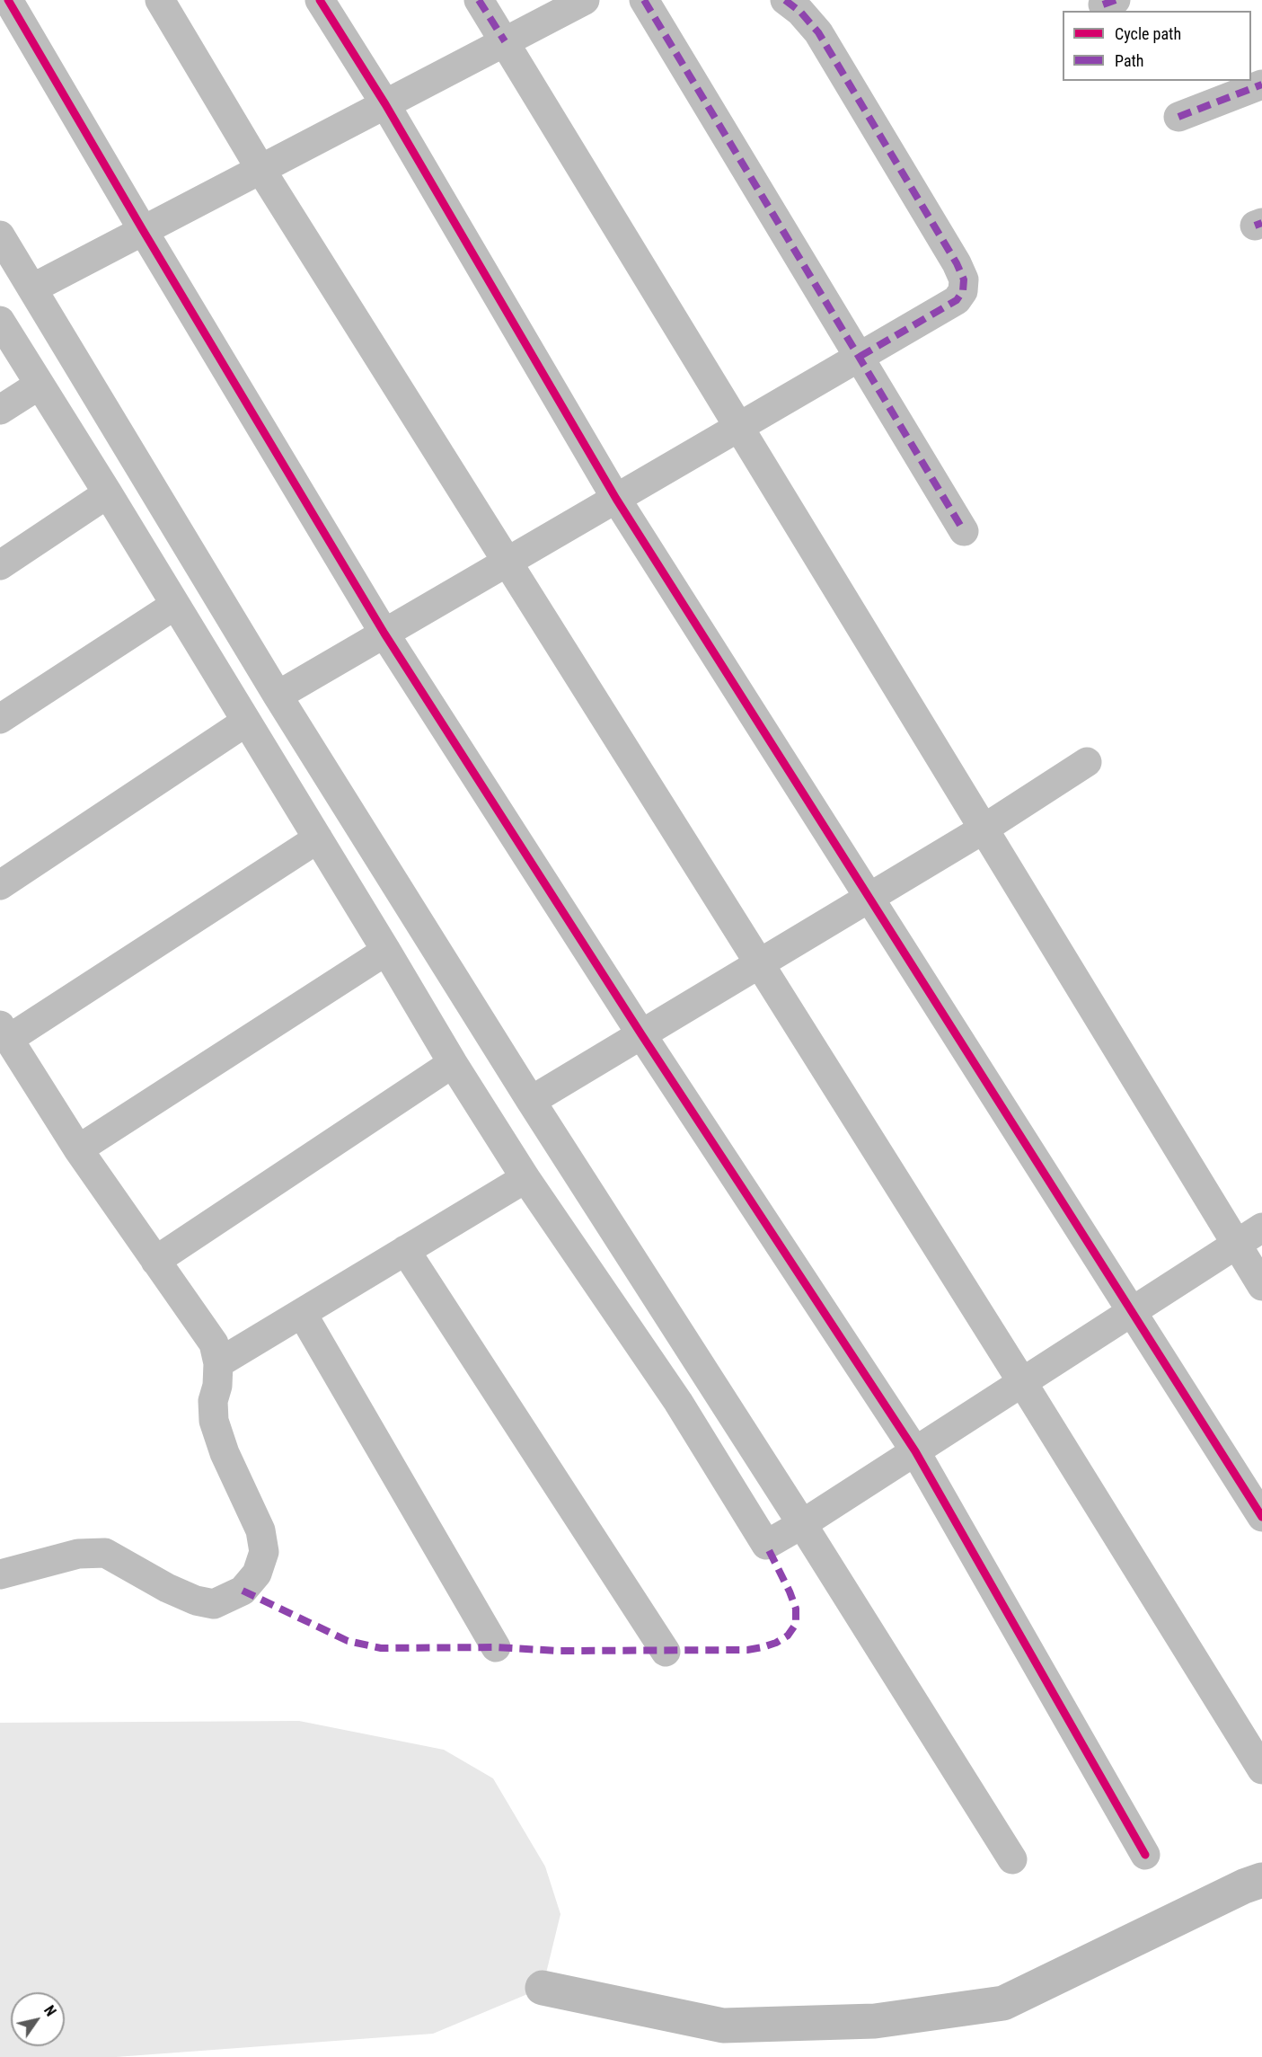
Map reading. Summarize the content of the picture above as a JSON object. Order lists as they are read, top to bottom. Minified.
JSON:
{"legend":["Cycle path","Path"],"north":"top right"}
